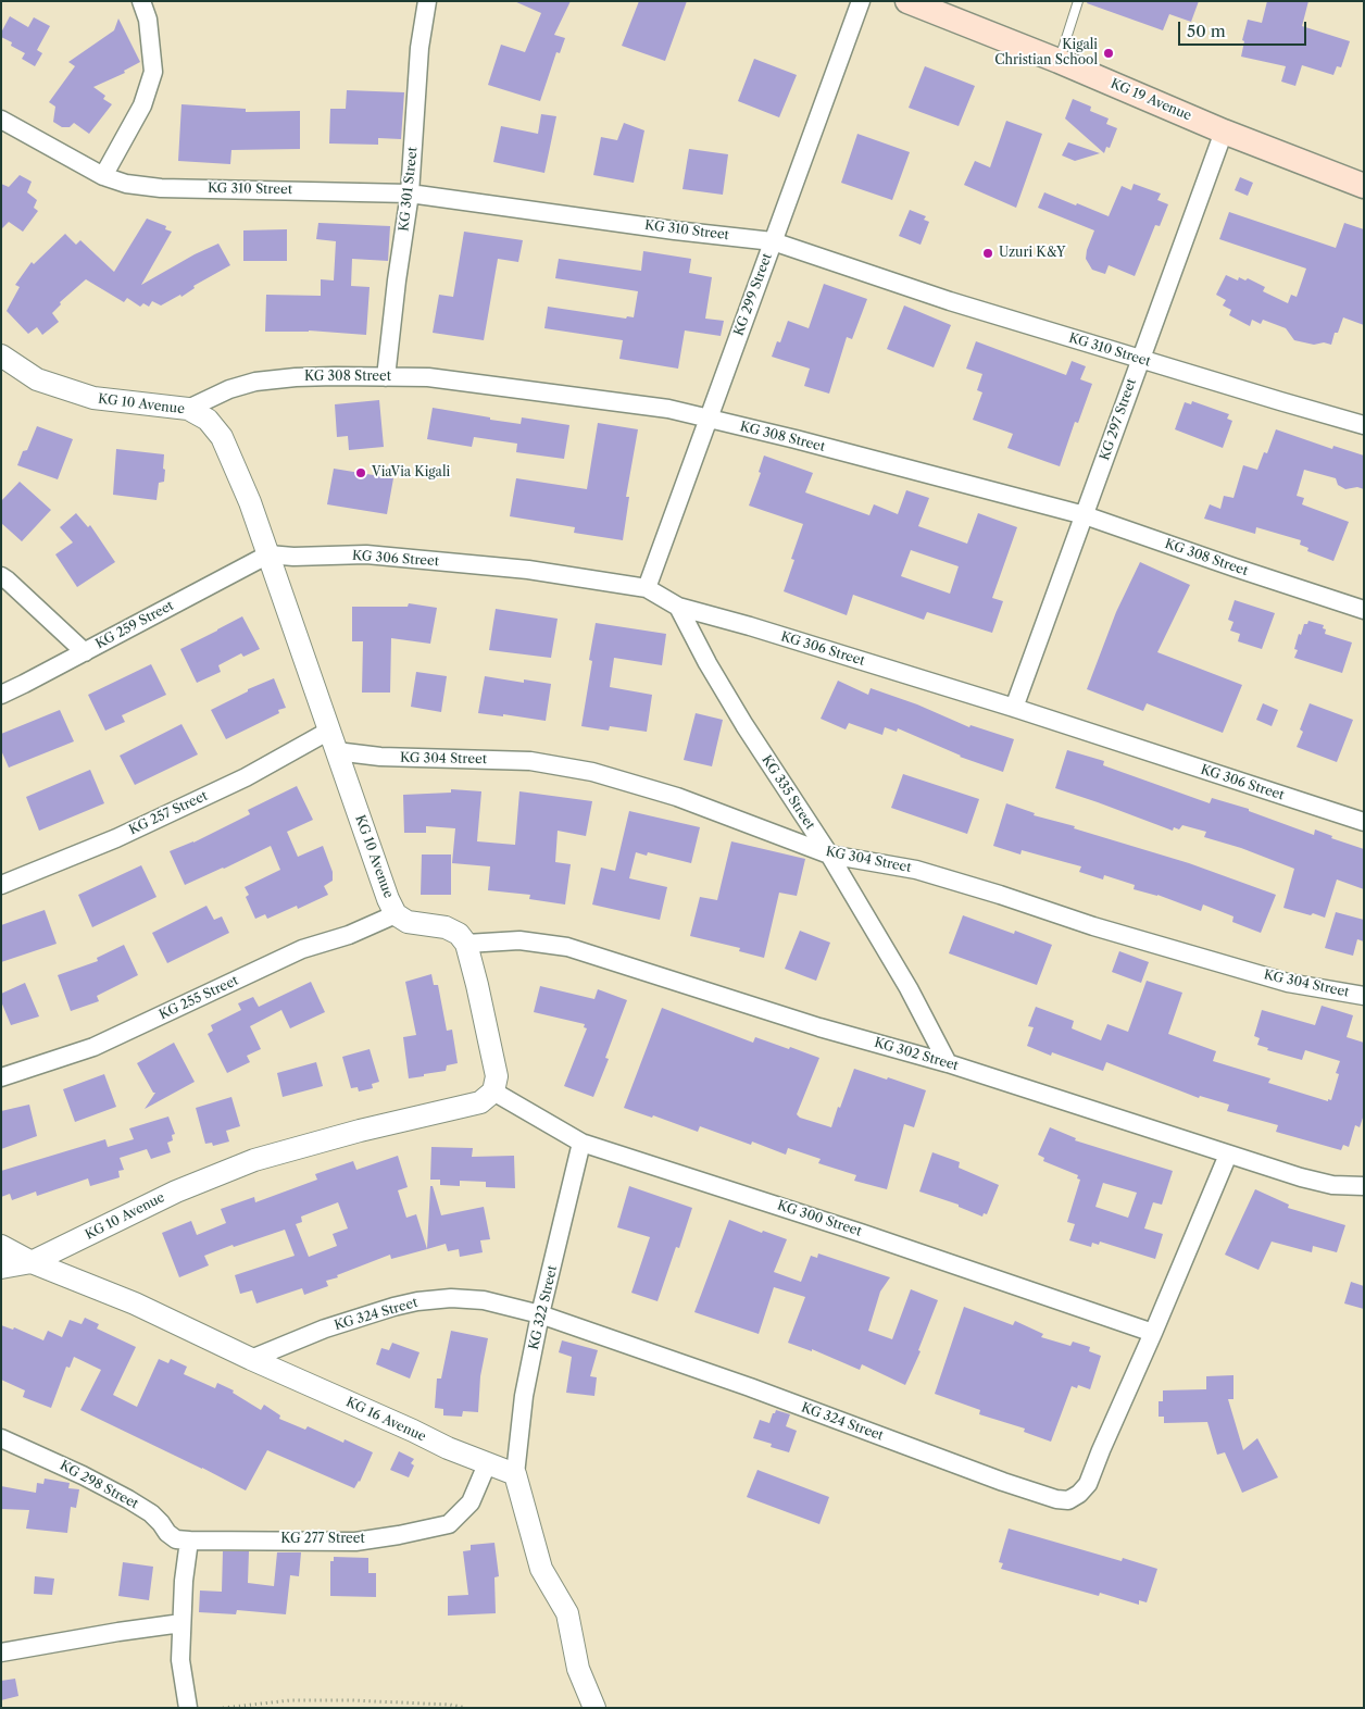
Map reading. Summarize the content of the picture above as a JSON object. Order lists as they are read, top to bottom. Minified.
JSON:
{"streets":{"main road":["KG 19 Avenue"],"street":["KG 310 Street","KG 301 Street","KG 299 Street","KG 308 Street","KG 10 Avenue","KG 297 Street","KG 306 Street","KG 259 Street","KG 304 Street","KG 335 Street","KG 257 Street","KG 255 Street","KG 302 Street","KG 300 Street","KG 322 Street","KG 324 Street","KG 16 Avenue","KG 298 Street","KG 277 Street"]},"crossings":[["KG 19 Avenue","KG 297 Street"],["KG 310 Street","KG 301 Street"],["KG 310 Street","KG 299 Street"],["KG 310 Street","KG 297 Street"],["KG 301 Street","KG 308 Street"],["KG 299 Street","KG 308 Street"],["KG 299 Street","KG 306 Street"],["KG 308 Street","KG 10 Avenue"],["KG 308 Street","KG 297 Street"],["KG 10 Avenue","KG 306 Street"],["KG 10 Avenue","KG 259 Street"],["KG 10 Avenue","KG 304 Street"],["KG 10 Avenue","KG 257 Street"],["KG 10 Avenue","KG 255 Street"],["KG 10 Avenue","KG 302 Street"],["KG 10 Avenue","KG 300 Street"],["KG 10 Avenue","KG 16 Avenue"],["KG 297 Street","KG 306 Street"],["KG 306 Street","KG 259 Street"],["KG 306 Street","KG 335 Street"],["KG 304 Street","KG 335 Street"],["KG 335 Street","KG 302 Street"],["KG 302 Street","KG 324 Street"],["KG 300 Street","KG 322 Street"],["KG 300 Street","KG 324 Street"],["KG 322 Street","KG 324 Street"],["KG 322 Street","KG 16 Avenue"],["KG 324 Street","KG 16 Avenue"],["KG 16 Avenue","KG 277 Street"],["KG 298 Street","KG 277 Street"]],"places":["Kigali Christian School","Uzuri K&Y","ViaVia Kigali"],"scale_bar":"50 m"}
